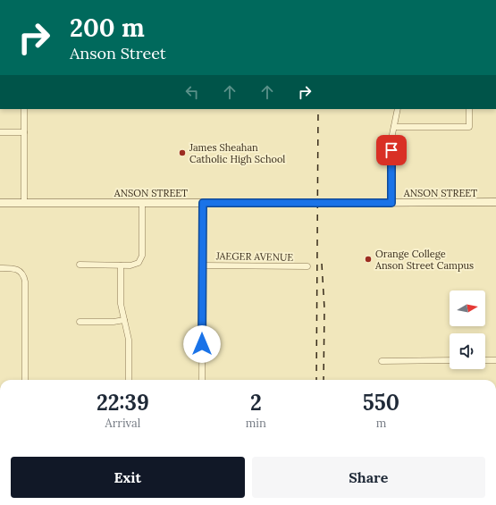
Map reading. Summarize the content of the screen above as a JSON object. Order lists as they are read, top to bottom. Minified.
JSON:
{"streets":{"street":["ANSON STREET","JAEGER AVENUE"]},"places":["James Sheahan Catholic High School","Orange College Anson Street Campus"],"north":"right","page":{"turn":["200 m","Anson Street"],"eta":["22:39","Arrival","2","min","550","m"],"buttons":["Exit","Share"]}}
